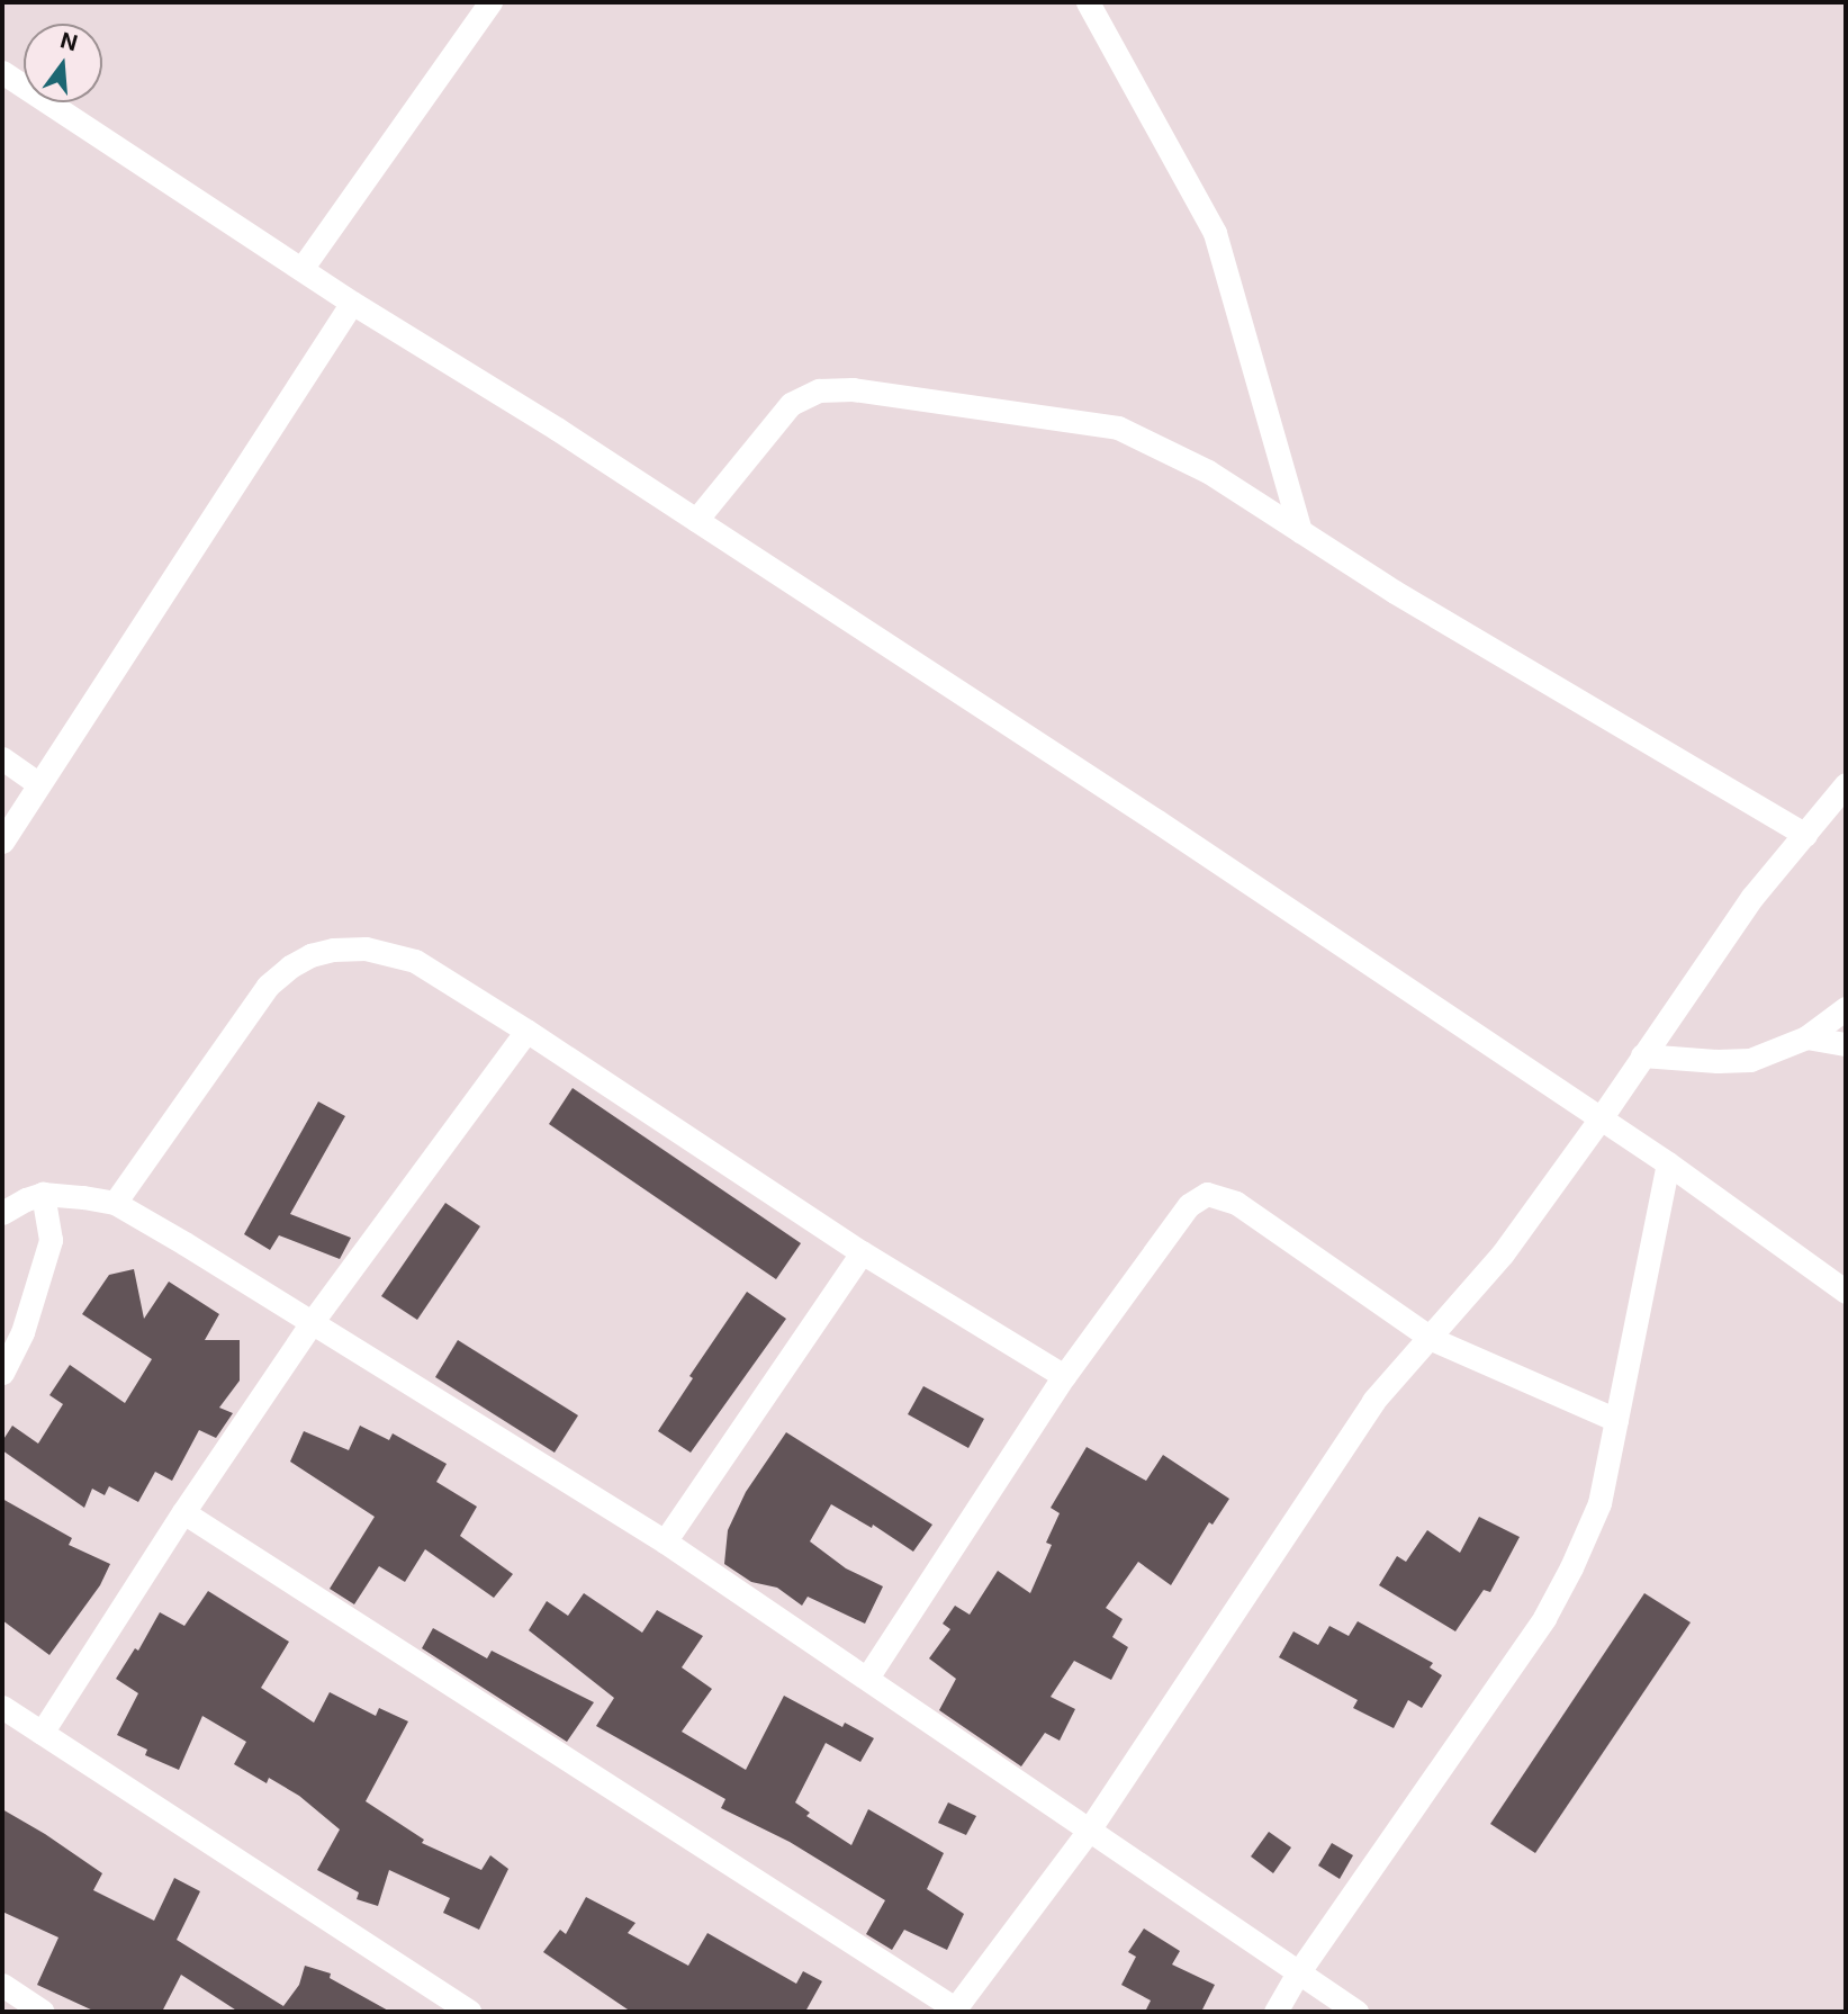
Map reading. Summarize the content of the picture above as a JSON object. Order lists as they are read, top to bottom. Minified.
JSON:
{"north":"top"}
